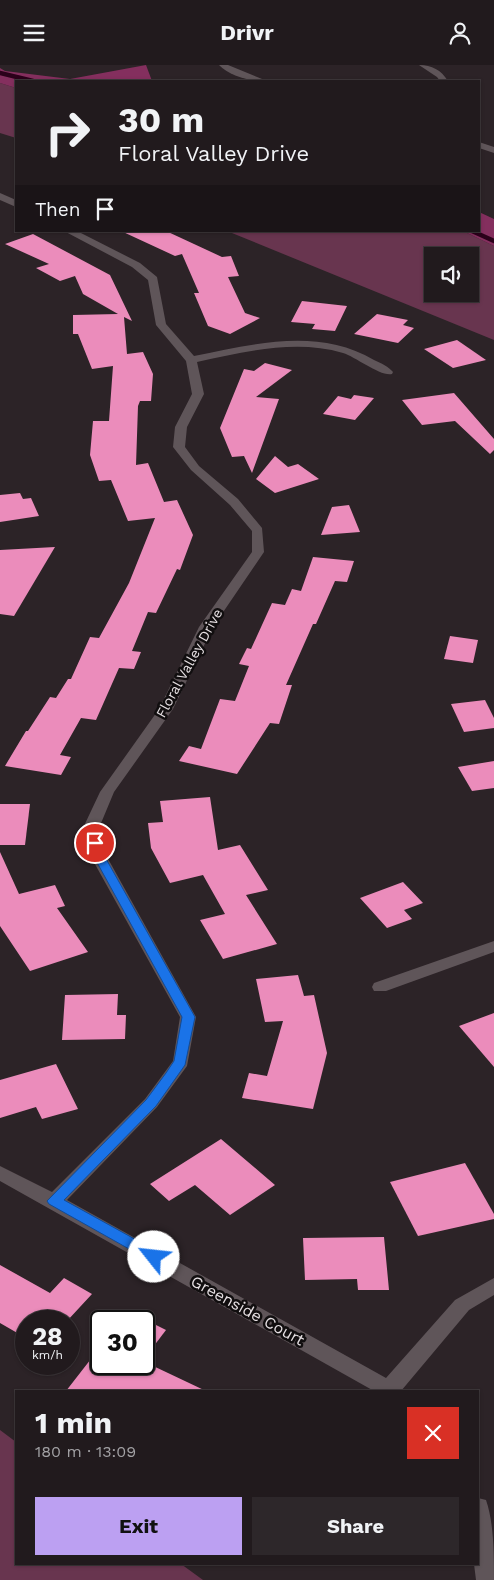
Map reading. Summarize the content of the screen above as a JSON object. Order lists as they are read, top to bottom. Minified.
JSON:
{"streets":{"street":["Floral Valley Drive","Greenside Court"]},"crossings":[["Floral Valley Drive","Greenside Court"]],"page":{"header":"Drivr","turn":["30 m","Floral Valley Drive"],"then":"Then","speed":"28 km/h","limit":"30","heading":["1 min","180 m · 13:09"],"buttons":["Exit","Share"]}}
